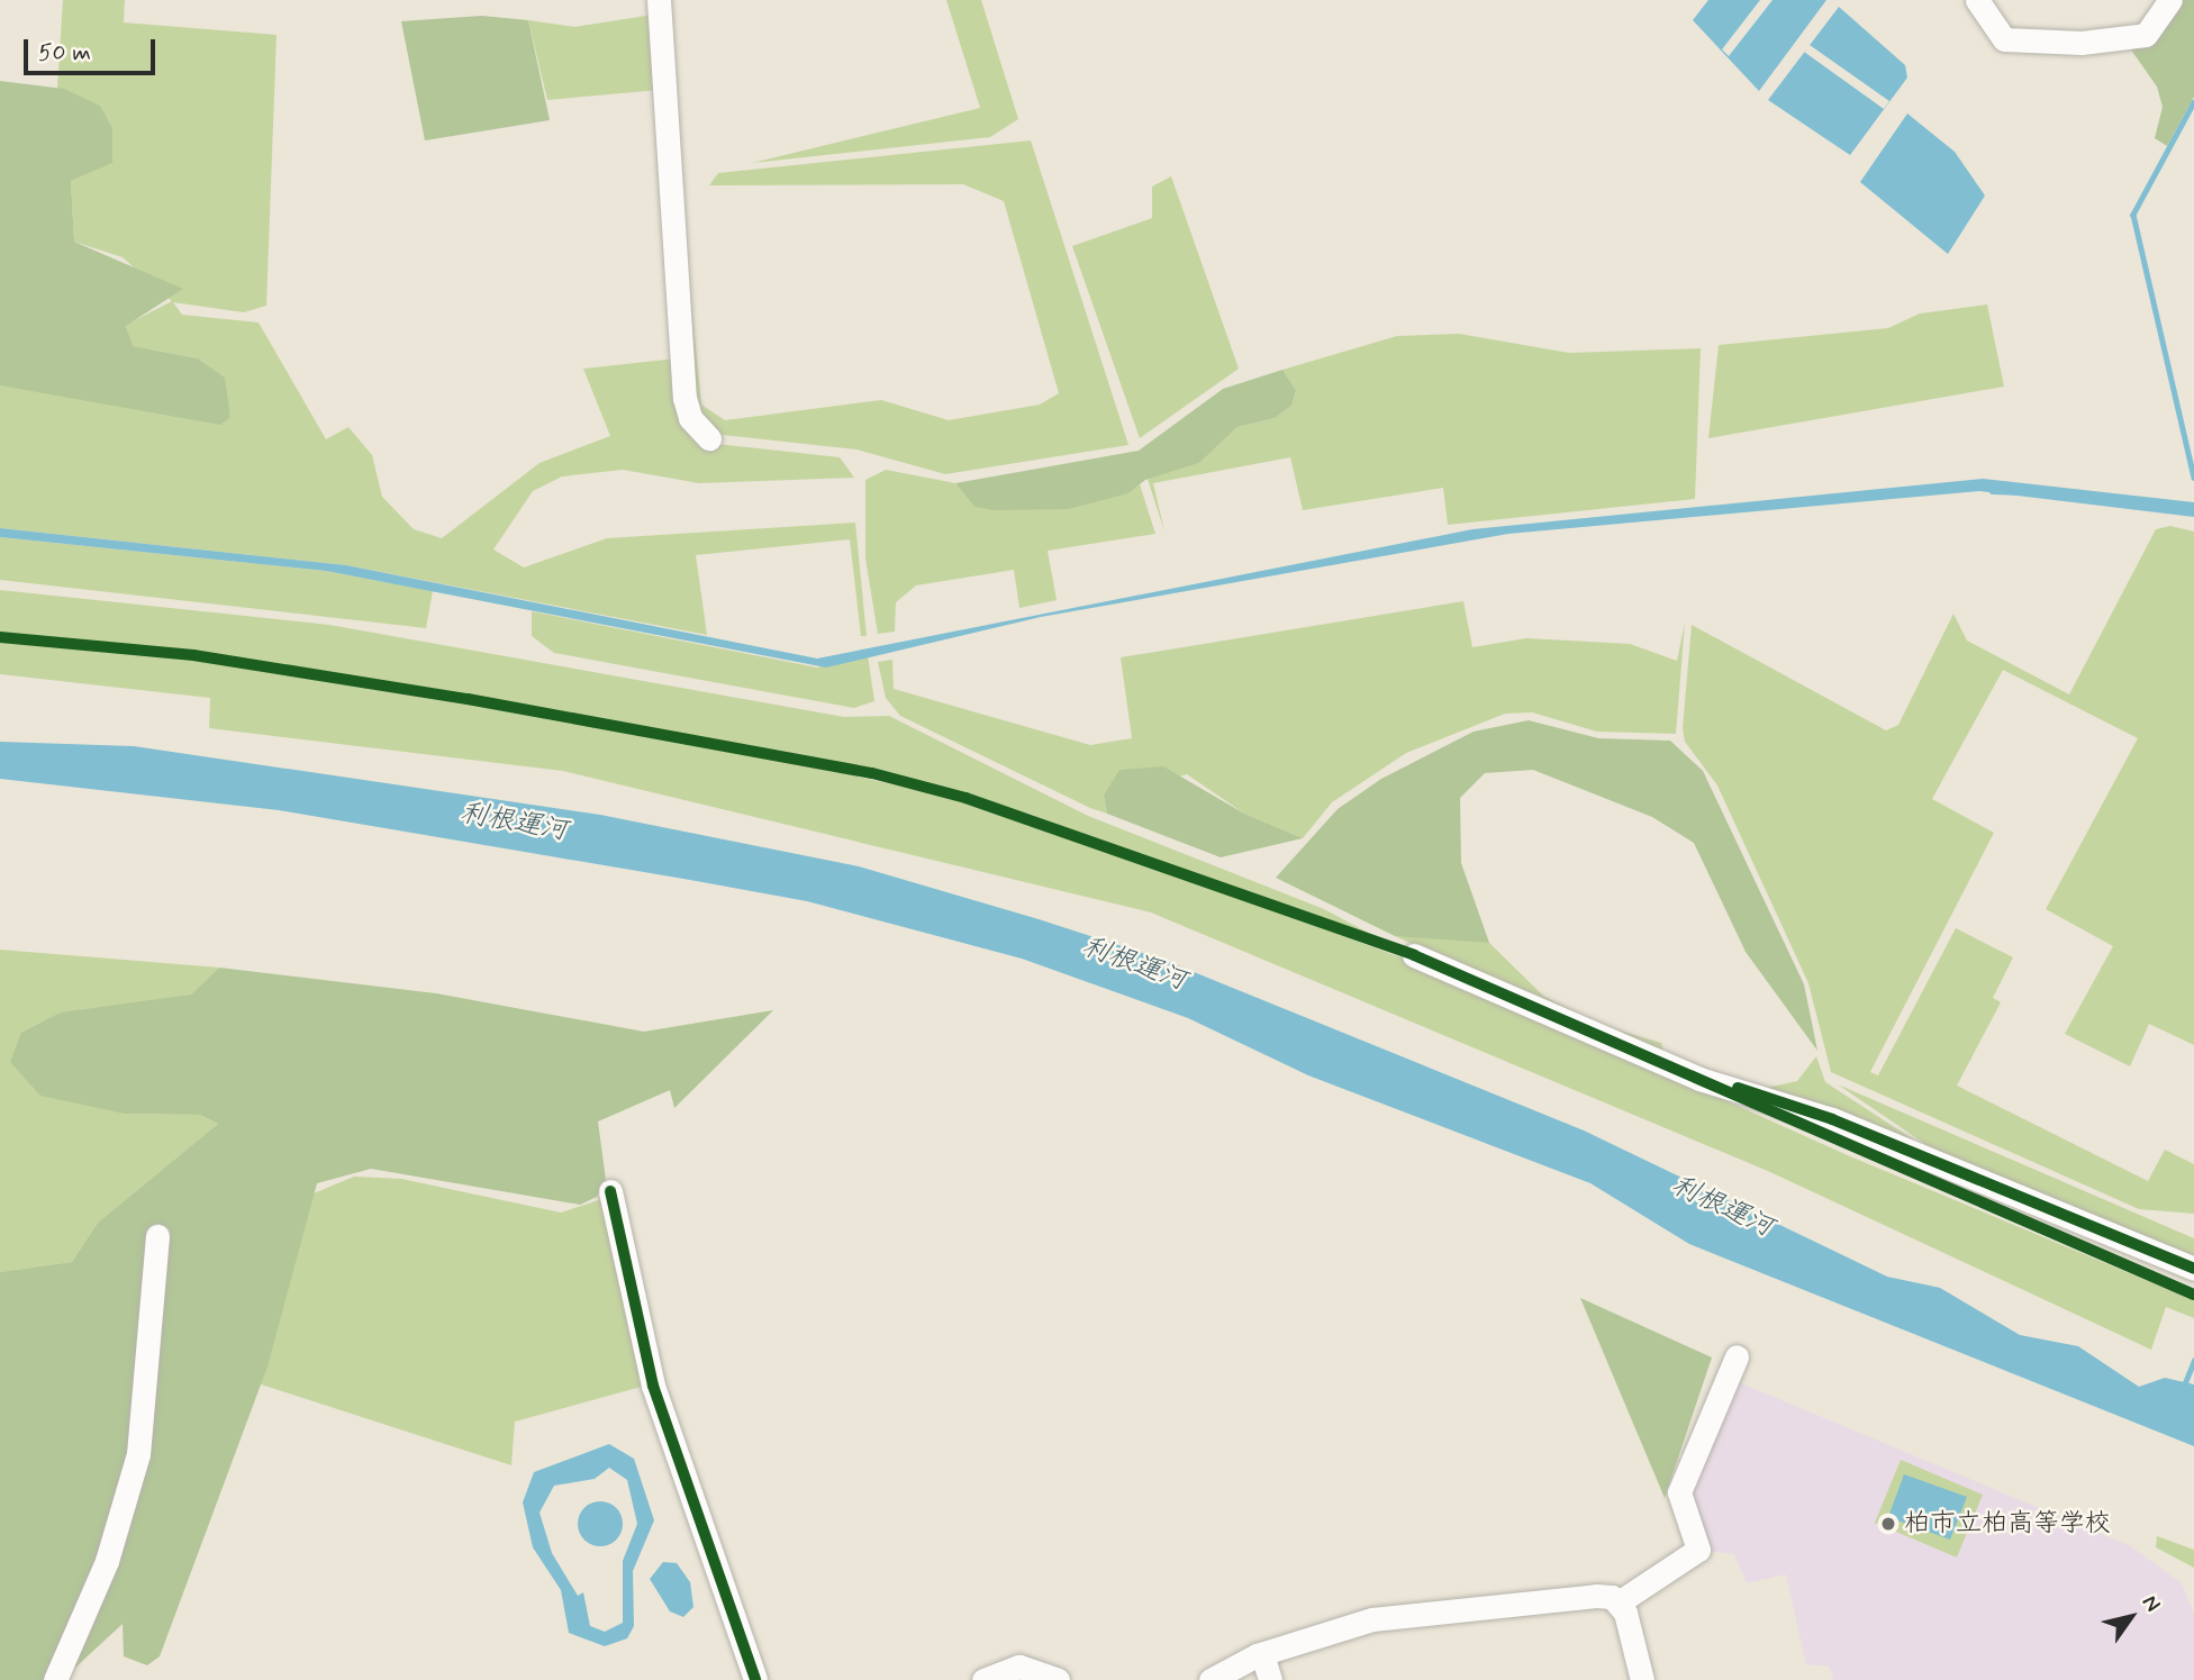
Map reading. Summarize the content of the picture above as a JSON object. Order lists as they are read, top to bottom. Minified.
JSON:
{"water":["利根運河"],"places":["柏市立柏高等学校"],"scale_bar":"50 m","north":"top right"}
